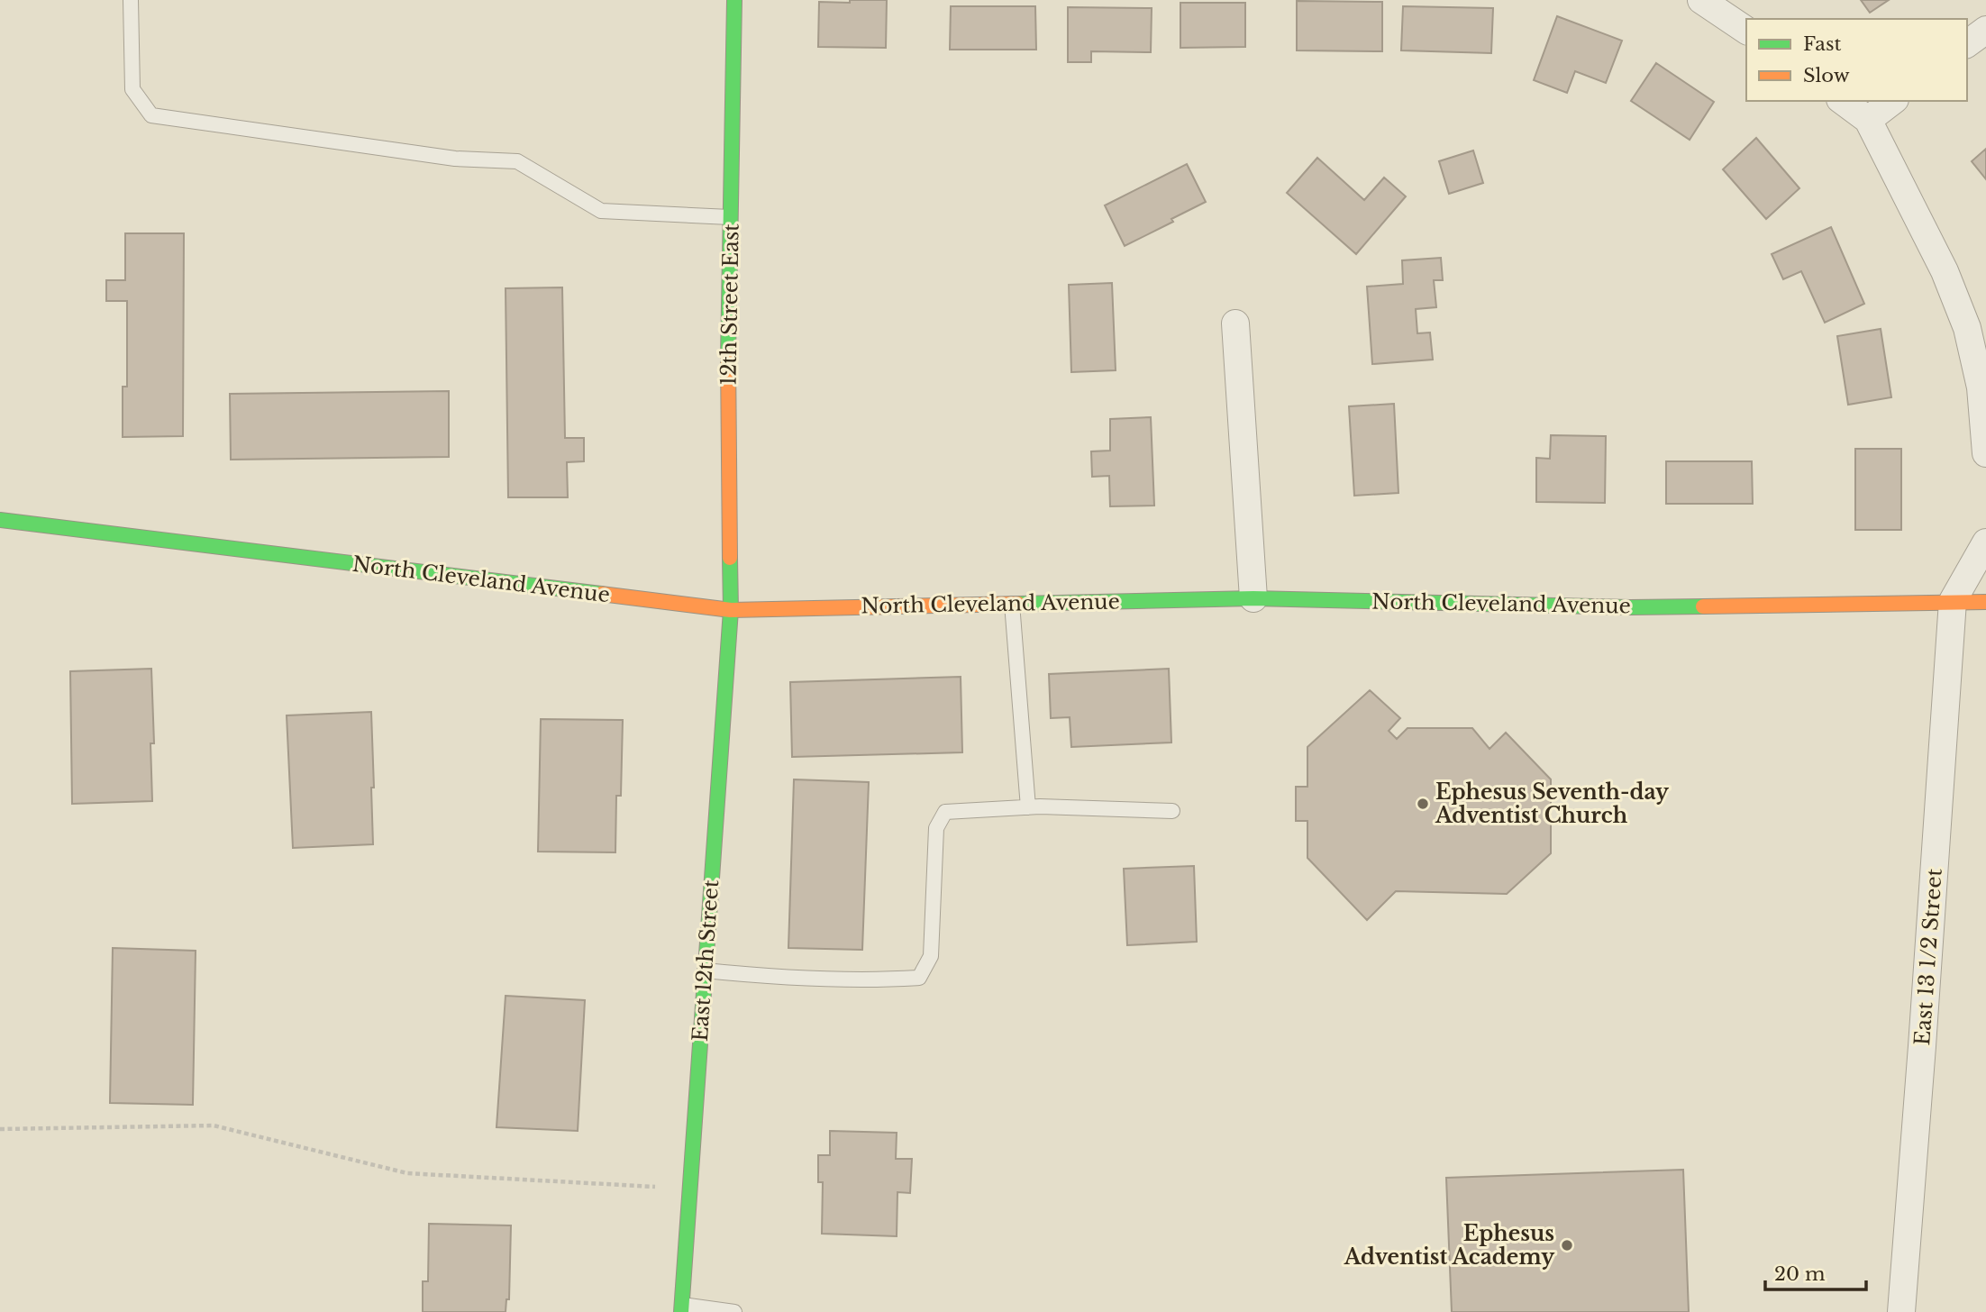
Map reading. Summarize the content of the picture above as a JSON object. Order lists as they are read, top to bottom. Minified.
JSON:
{"streets":{"street":["12th Street East","North Cleveland Avenue","East 13 1/2 Street","East 12th Street"]},"crossings":[["12th Street East","North Cleveland Avenue"],["12th Street East","East 12th Street"],["North Cleveland Avenue","East 13 1/2 Street"],["North Cleveland Avenue","East 12th Street"]],"places":["Ephesus Seventh-day Adventist Church","Ephesus Adventist Academy"],"legend":["Fast","Slow"],"scale_bar":"20 m"}
